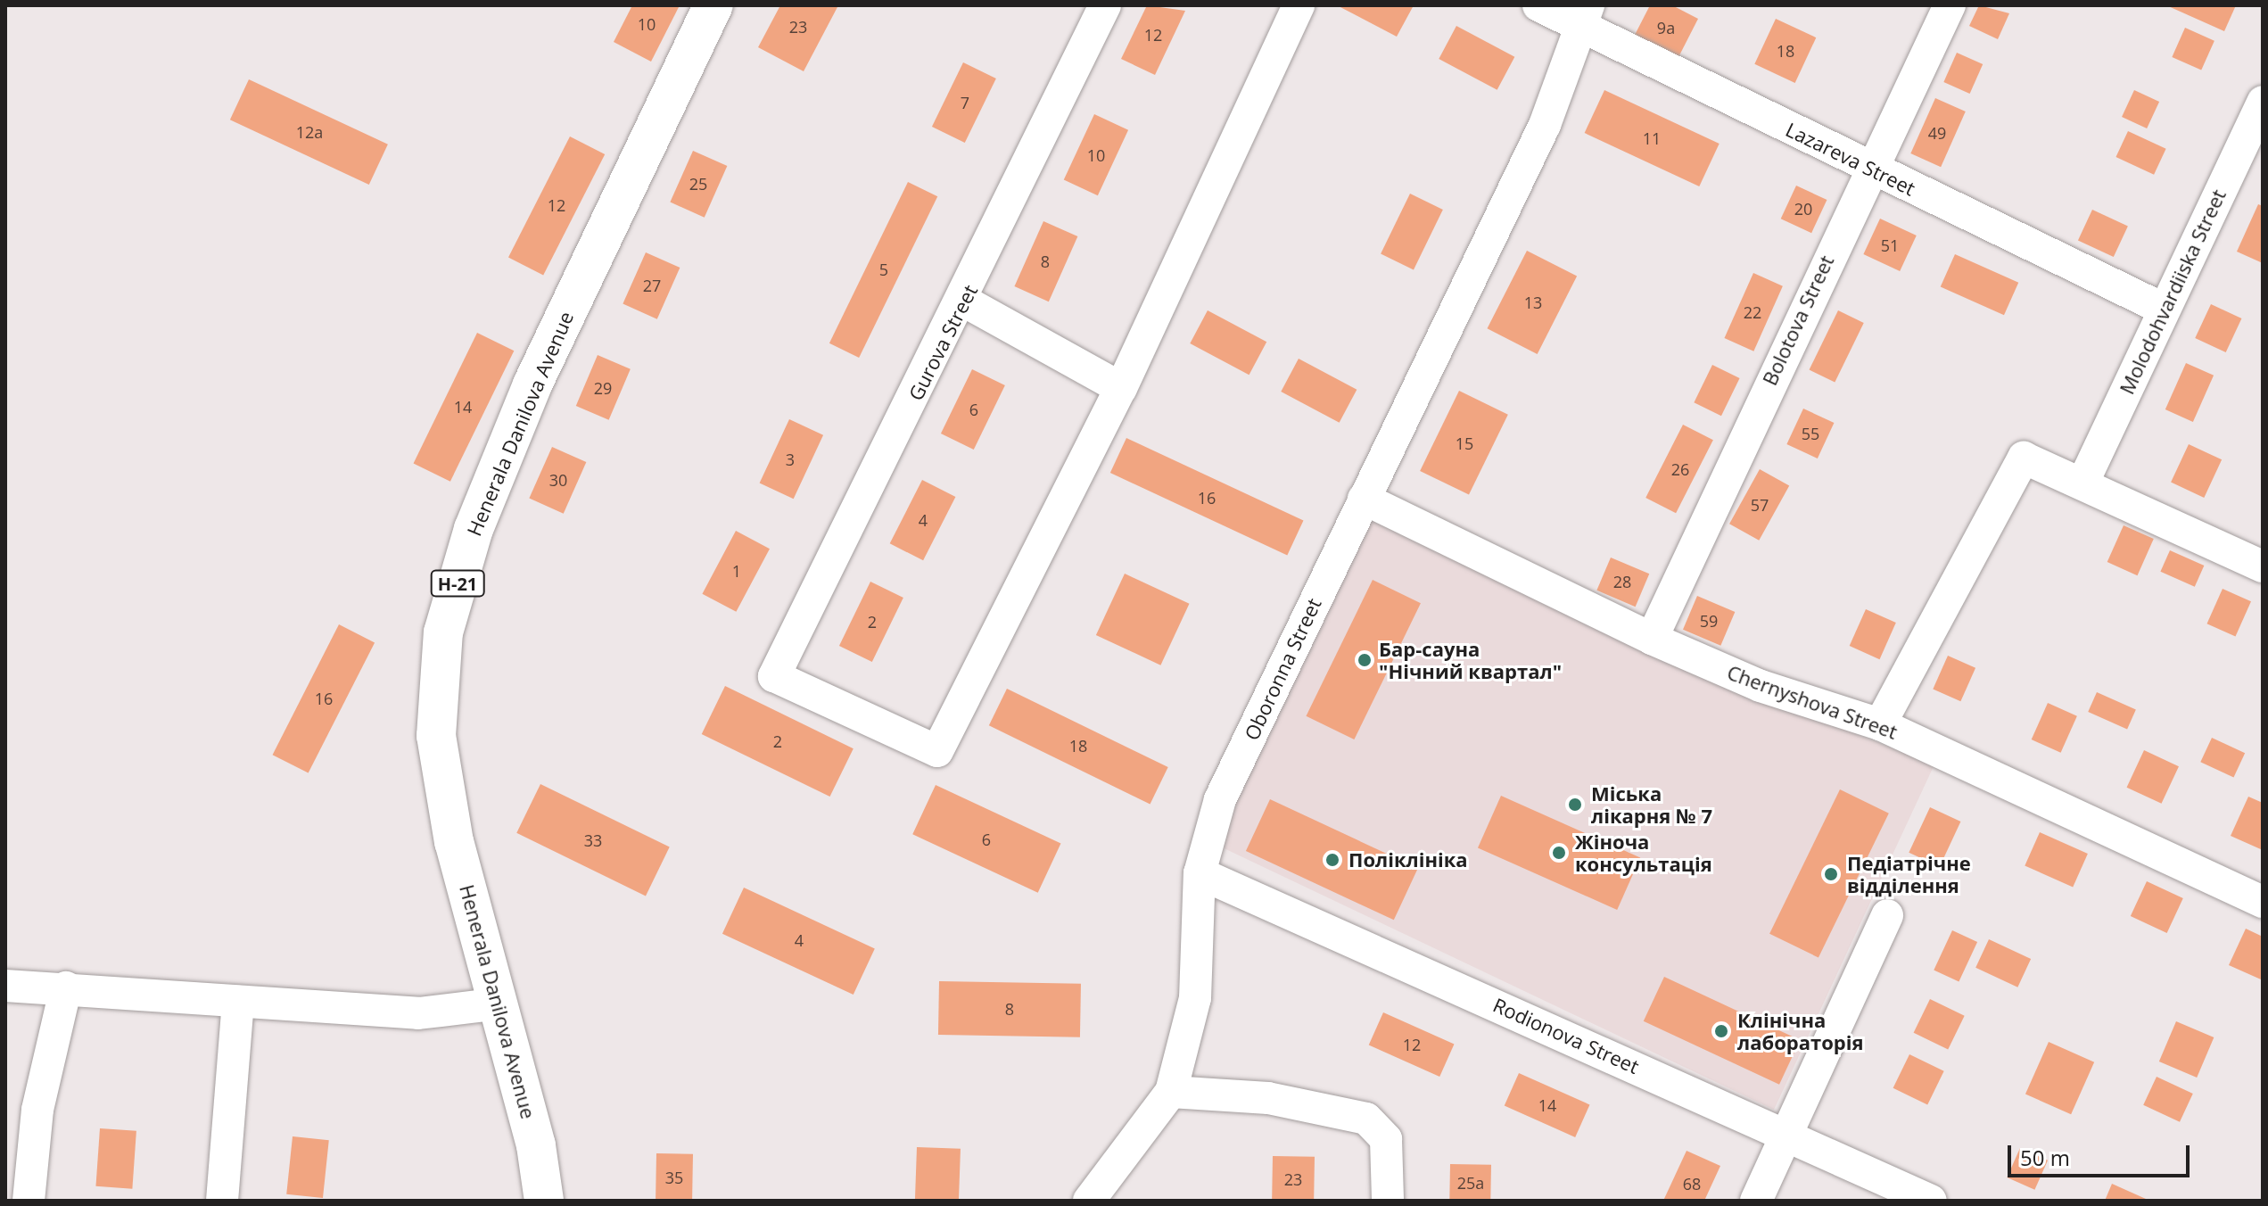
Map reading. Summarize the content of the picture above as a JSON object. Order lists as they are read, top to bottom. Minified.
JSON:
{"streets":{"main road":["Henerala Danilova Avenue","Н-21"],"street":["Lazareva Street","Molodohvardiiska Street","Bolotova Street","Gurova Street","Oboronna Street","Chernyshova Street","Rodionova Street"]},"crossings":[["Lazareva Street","Molodohvardiiska Street"],["Lazareva Street","Bolotova Street"],["Lazareva Street","Oboronna Street"],["Bolotova Street","Chernyshova Street"],["Oboronna Street","Chernyshova Street"],["Oboronna Street","Rodionova Street"]],"places":["Бар-сауна \"Нічний квартал\"","Міська лікарня № 7","Жіноча консультація","Поліклініка","Педіатрічне відділення","Клінічна лабораторія"],"house_numbers":["10","23","9а","12","18","7","12а","49","11","10","25","12","20","51","8","5","27","13","22","29","14","6","55","15","3","26","30","16","57","4","1","28","59","2","16","2","18","6","33","4","8","12","14","35","23","25а","68"],"scale_bar":"50 m"}
